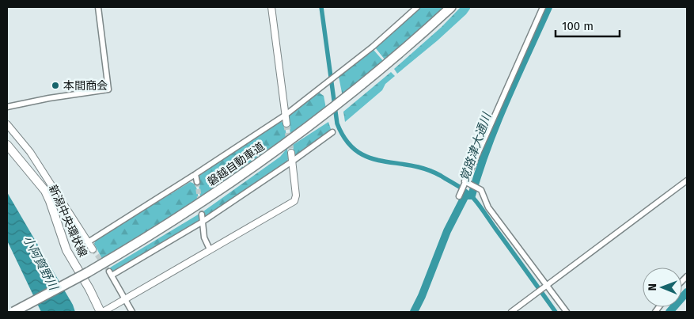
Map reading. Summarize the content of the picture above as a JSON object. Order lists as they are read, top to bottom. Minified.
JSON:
{"streets":{"highway":["磐越自動車道"],"main road":["新潟中央環状線"]},"water":["覚路津大通川","小阿賀野川"],"places":["本間商会"],"scale_bar":"100 m","north":"left"}
